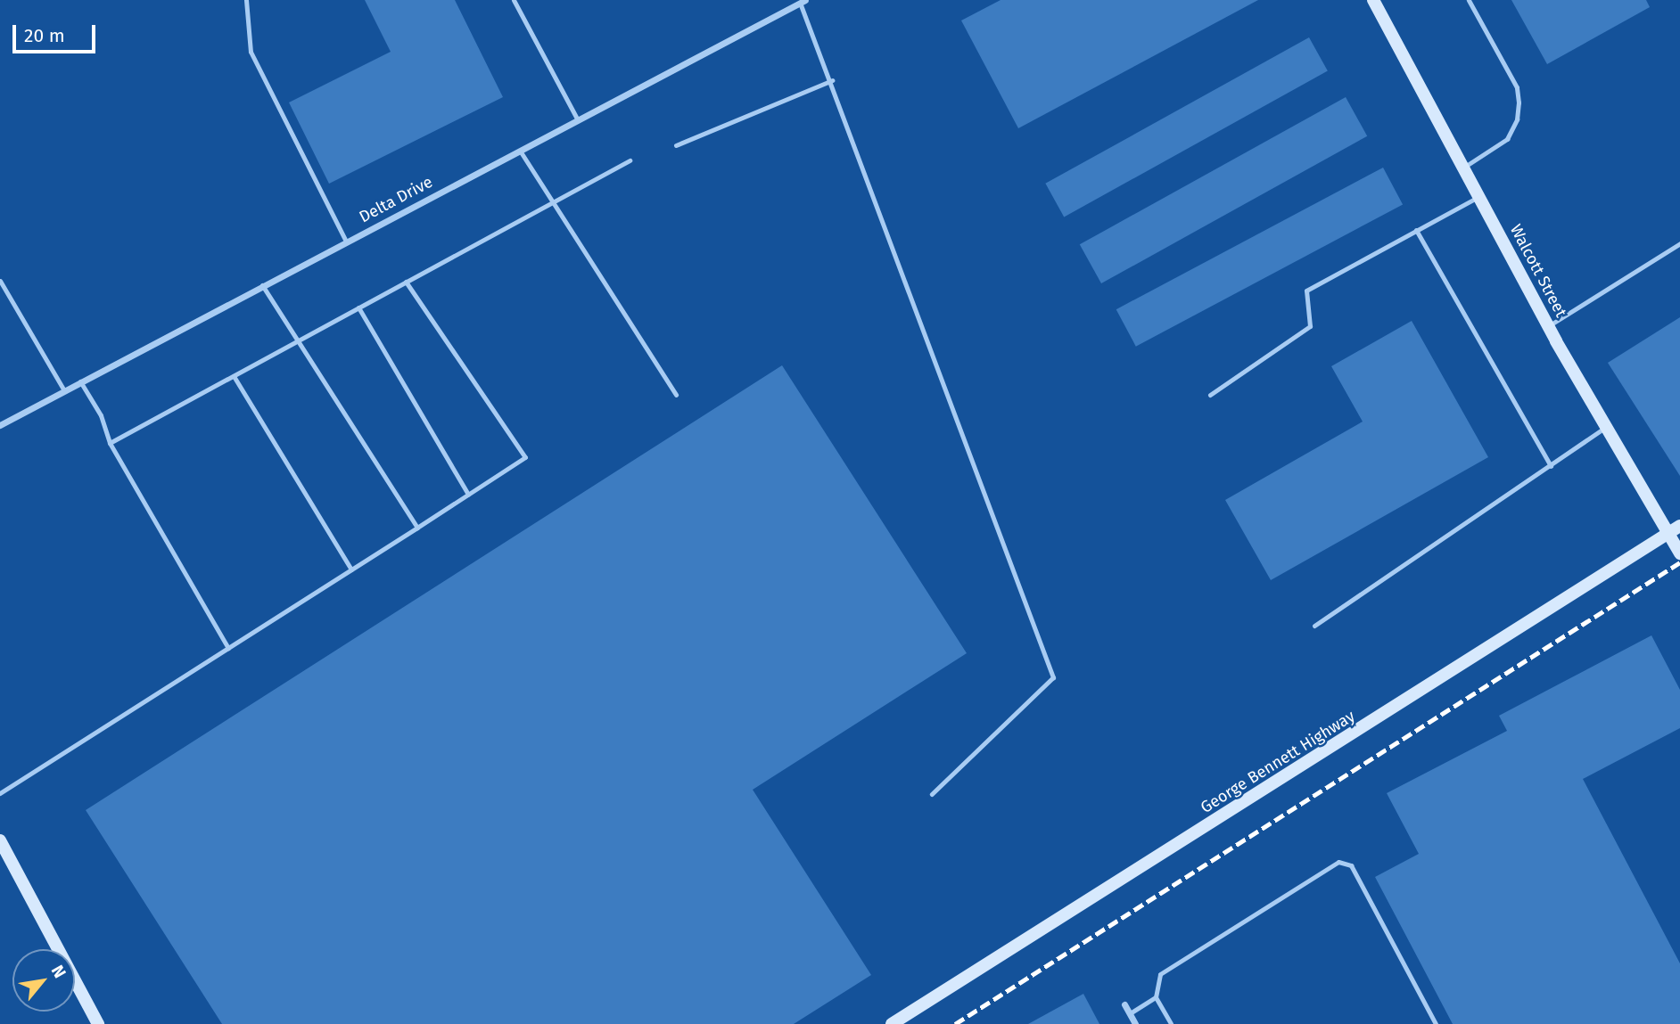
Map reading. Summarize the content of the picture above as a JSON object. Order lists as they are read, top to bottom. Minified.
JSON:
{"streets":{"main road":["Walcott Street","George Bennett Highway"],"street":["Delta Drive"]},"crossings":[["Walcott Street","George Bennett Highway"]],"scale_bar":"20 m","north":"top right"}
